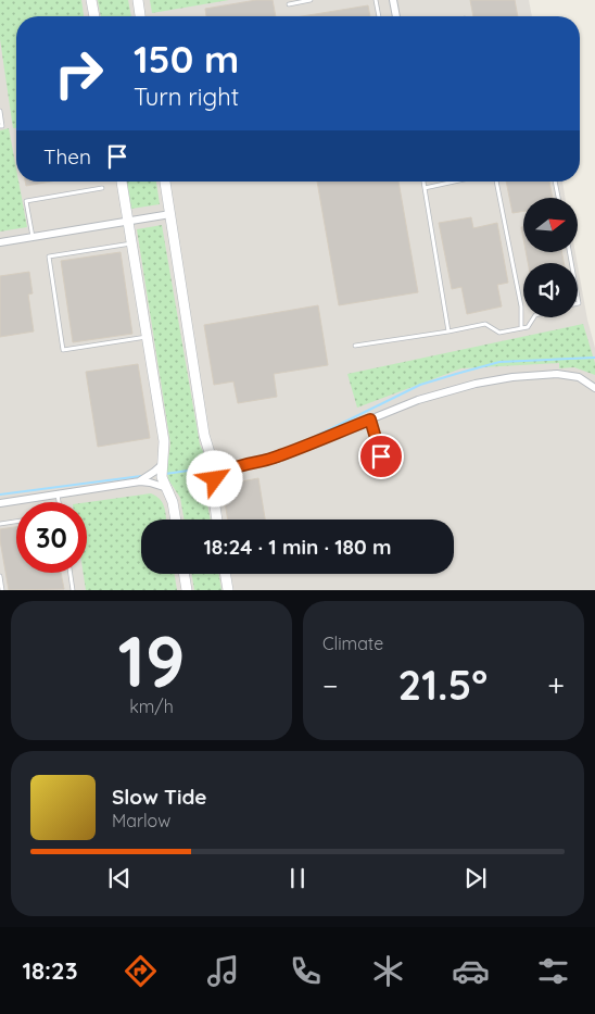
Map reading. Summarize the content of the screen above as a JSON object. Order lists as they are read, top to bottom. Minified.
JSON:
{"north":"right","page":{"turn":["150 m","Turn right"],"then":"Then","limit":"30","trip":"18:24 · 1 min · 180 m","tile":[["19","km/h"],"Climate"],"heat":["−","21.5°","+"],"song":["Slow Tide","Marlow"],"tabs":"18:23"}}
